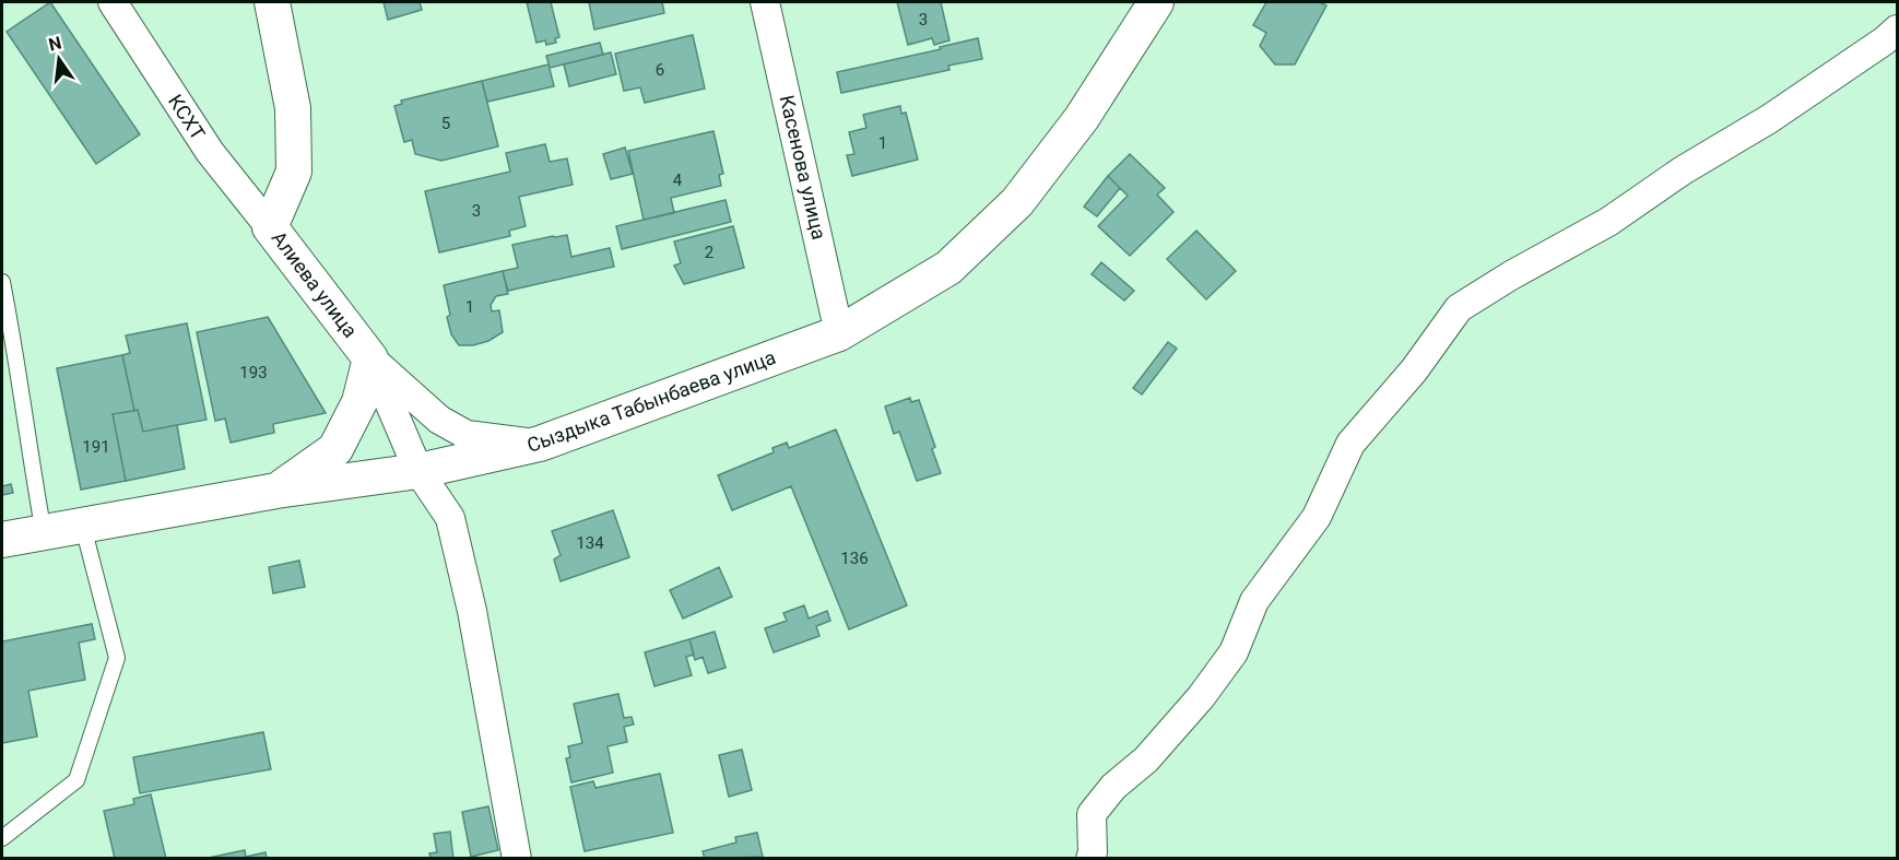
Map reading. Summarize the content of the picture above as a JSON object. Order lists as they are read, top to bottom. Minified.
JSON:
{"streets":{"street":["КСХТ","Касенова улица","Алиева улица","Сыздыка Табынбаева улица"]},"crossings":[["КСХТ","Алиева улица"],["Касенова улица","Сыздыка Табынбаева улица"]],"house_numbers":["3","6","5","1","4","3","2","1","193","191","134","136"],"north":"top"}
